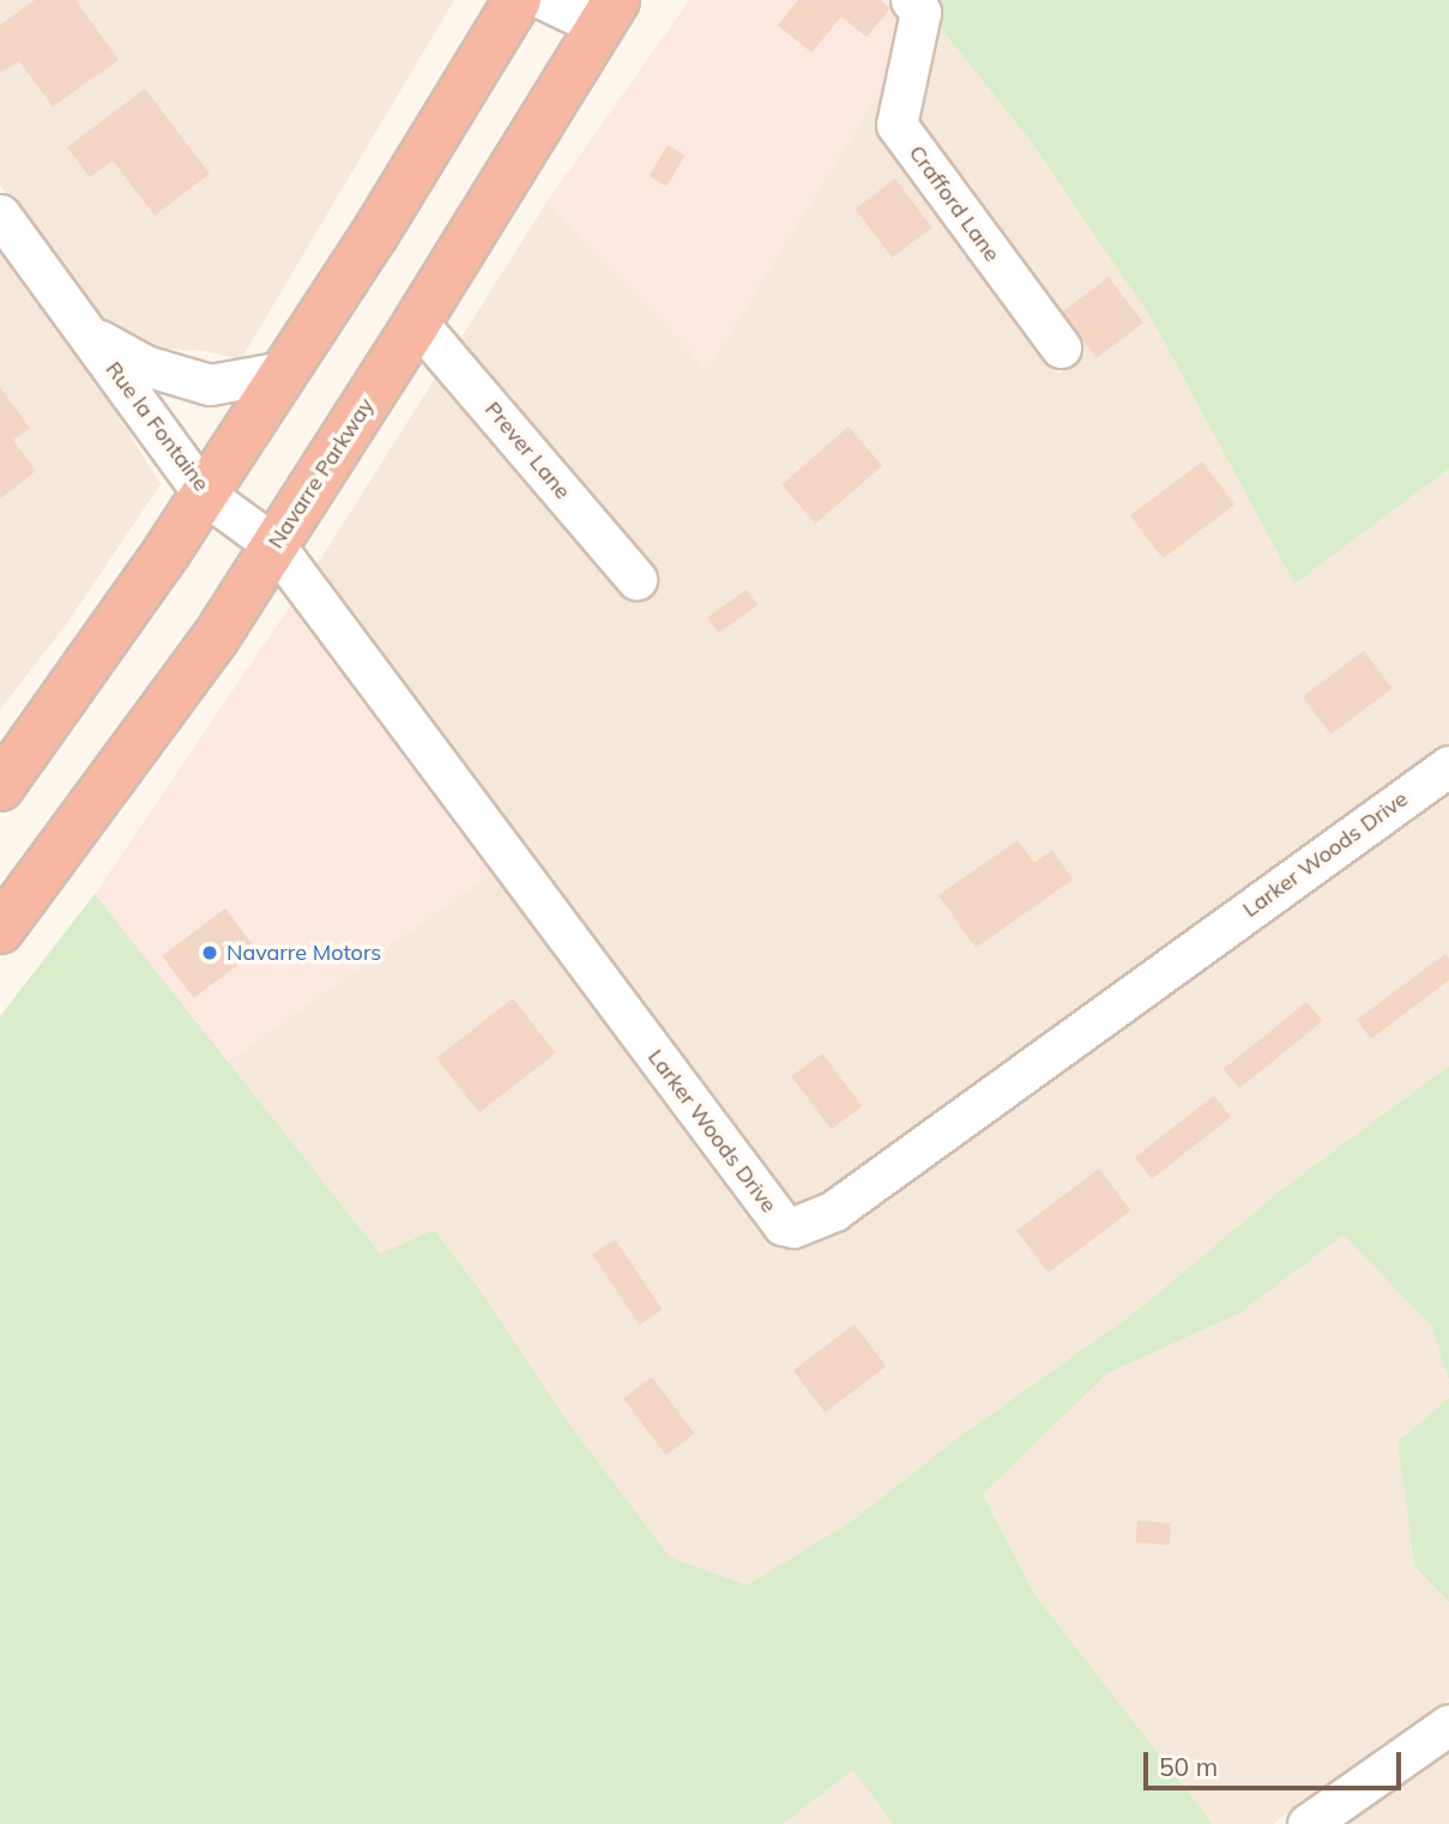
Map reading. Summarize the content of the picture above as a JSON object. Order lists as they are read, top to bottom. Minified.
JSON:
{"streets":{"highway":["Navarre Parkway"],"street":["Crafford Lane","Rue la Fontaine","Prever Lane","Larker Woods Drive"]},"crossings":[["Rue la Fontaine","Navarre Parkway"],["Rue la Fontaine","Larker Woods Drive"],["Prever Lane","Navarre Parkway"],["Navarre Parkway","Larker Woods Drive"]],"places":["Navarre Motors"],"scale_bar":"50 m"}
